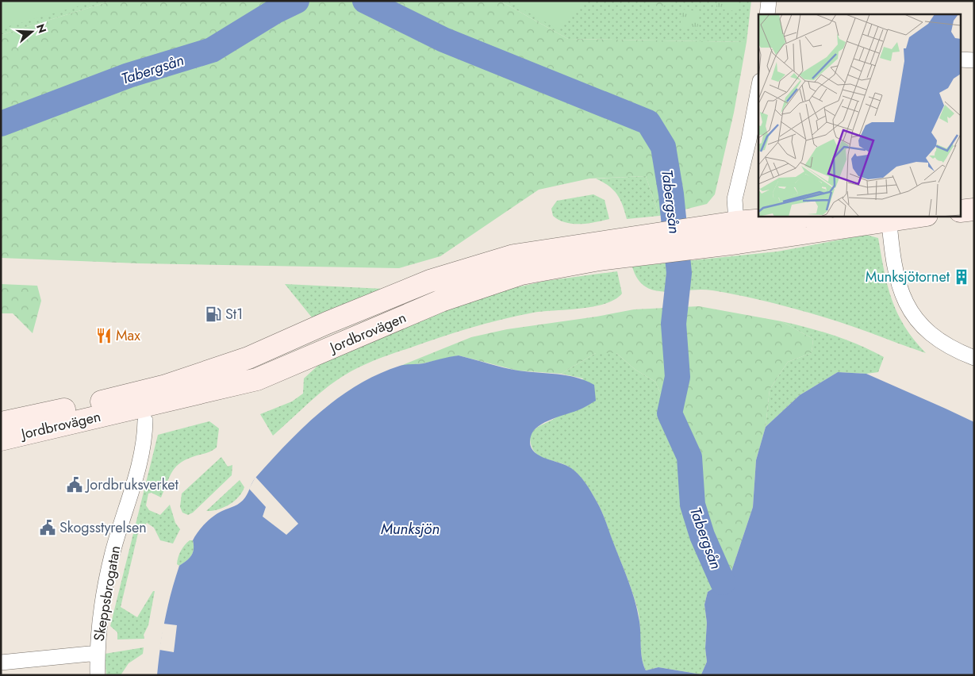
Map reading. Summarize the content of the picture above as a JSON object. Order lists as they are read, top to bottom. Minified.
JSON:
{"streets":{"main road":["Jordbrovägen"],"street":["Skeppsbrogatan"]},"water":["Tabergsån","Munksjön"],"places":{"building":["Munksjötornet"],"fuel station":["St1"],"restaurant":["Max"],"public building":["Jordbruksverket","Skogsstyrelsen"]},"north":"right"}
